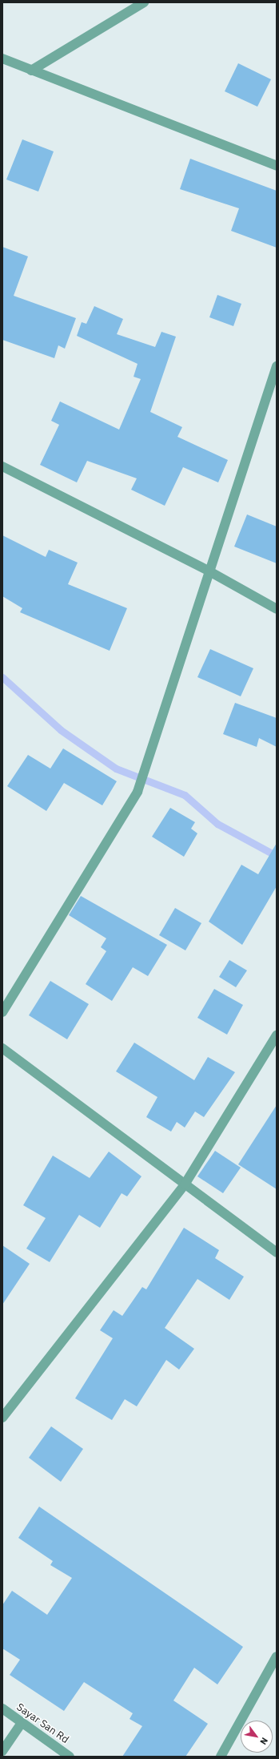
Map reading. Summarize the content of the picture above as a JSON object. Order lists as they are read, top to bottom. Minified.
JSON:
{"streets":{"street":["Sayar San Rd"]},"north":"bottom right"}
